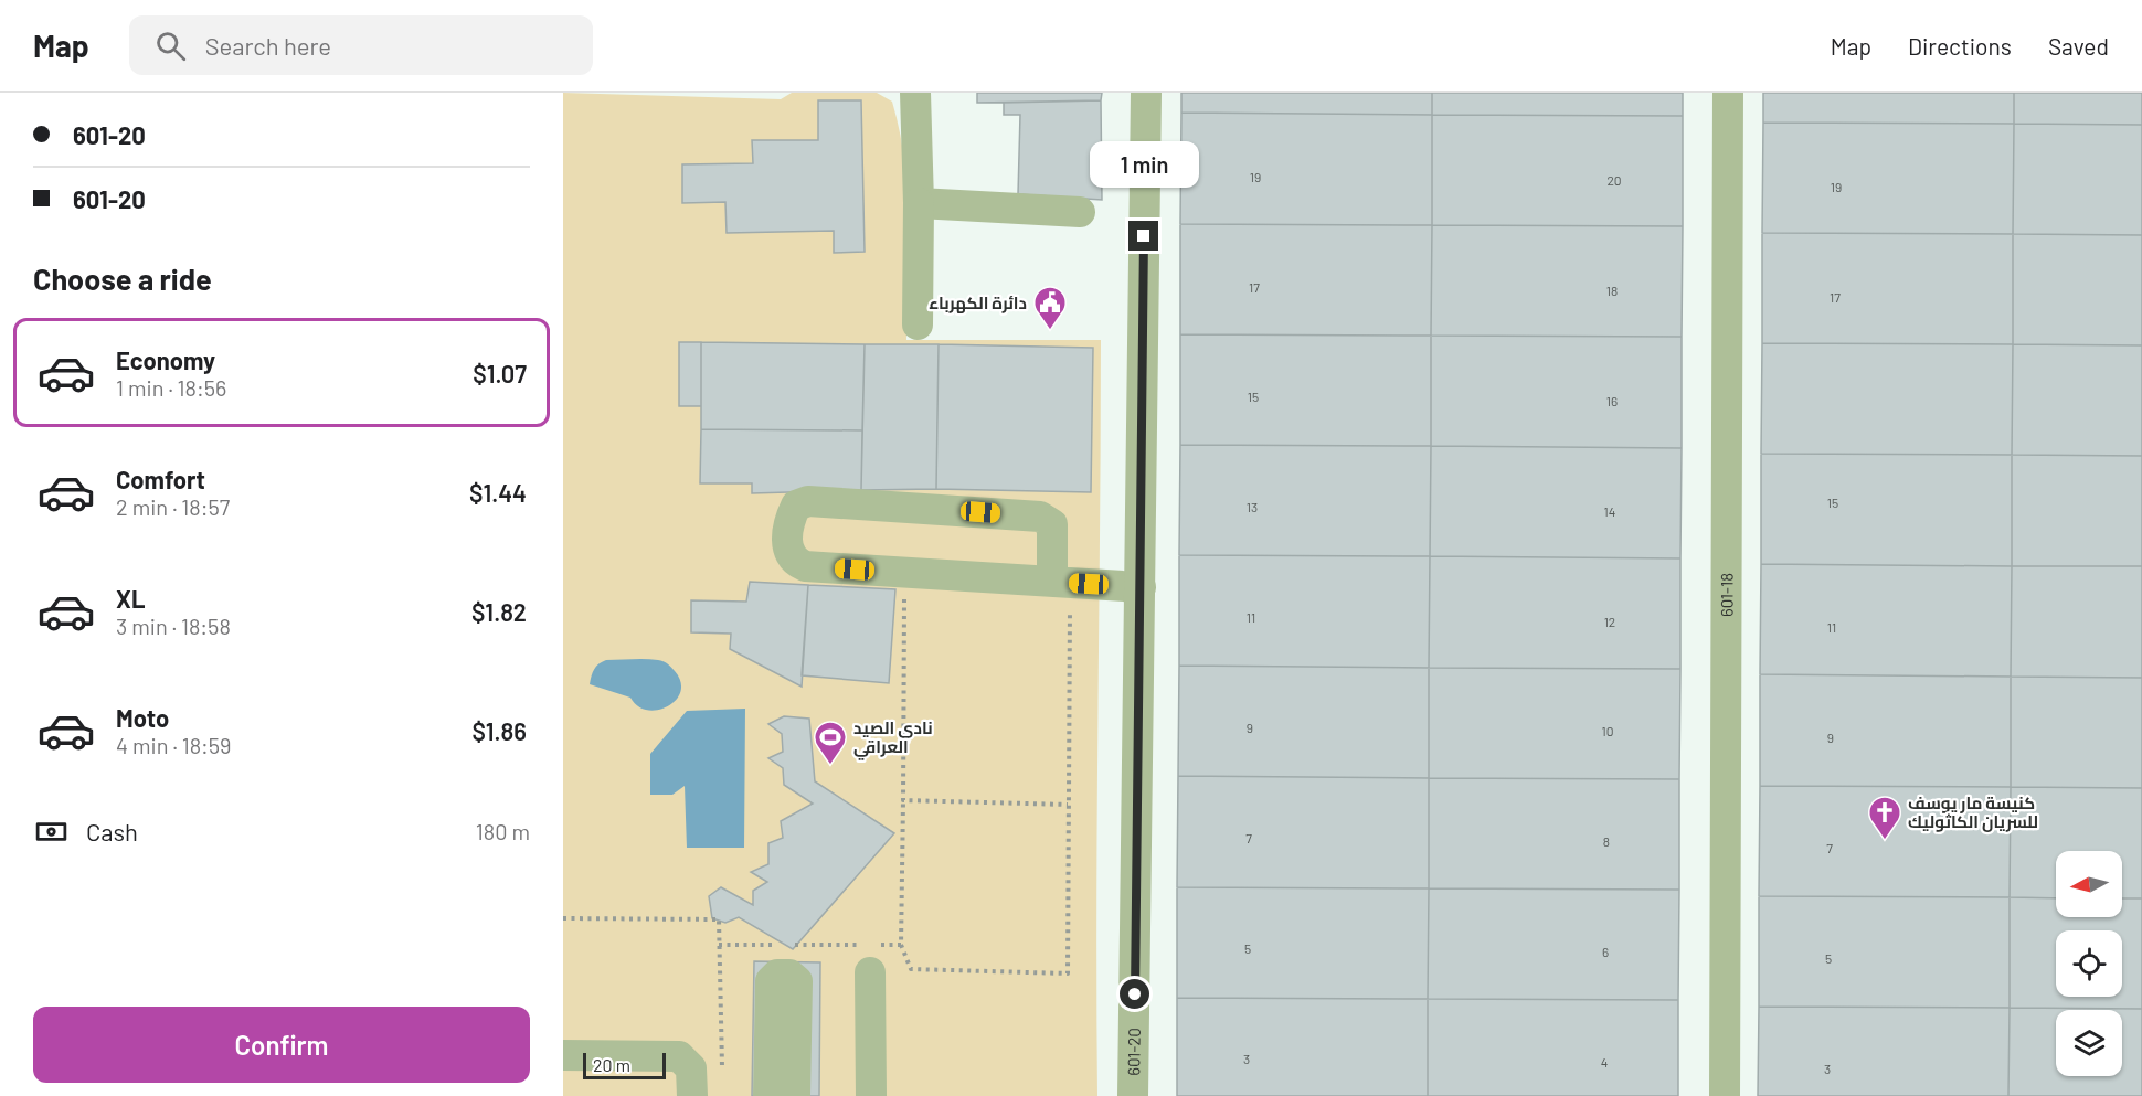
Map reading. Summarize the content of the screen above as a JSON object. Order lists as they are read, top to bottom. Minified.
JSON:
{"streets":{"street":["601-18","601-20"]},"places":{"public building":["دائرة الكهرباء"],"sports":["نادي الصيد العراقي"],"church":["كنيسة مار يوسف للسريان الكاثوليك"]},"house_numbers":["19","20","19","17","18","17","15","16","15","13","14","11","12","11","9","10","9","7","8","7","5","6","5","3","4","3"],"scale_bar":"20 m","north":"left","page":{"header":"Map","search":"Search here","nav":["Map","Directions","Saved"],"banner":["601-20","601-20"],"bubble":"1 min","heading":"Choose a ride","list":[{"name":"Economy","note":"1 min · 18:56","value":"$1.07"},{"name":"Comfort","note":"2 min · 18:57","value":"$1.44"},{"name":"XL","note":"3 min · 18:58","value":"$1.82"},{"name":"Moto","note":"4 min · 18:59","value":"$1.86"}],"pay":["Cash","180 m"],"buttons":"Confirm","scale":"20 m"}}
